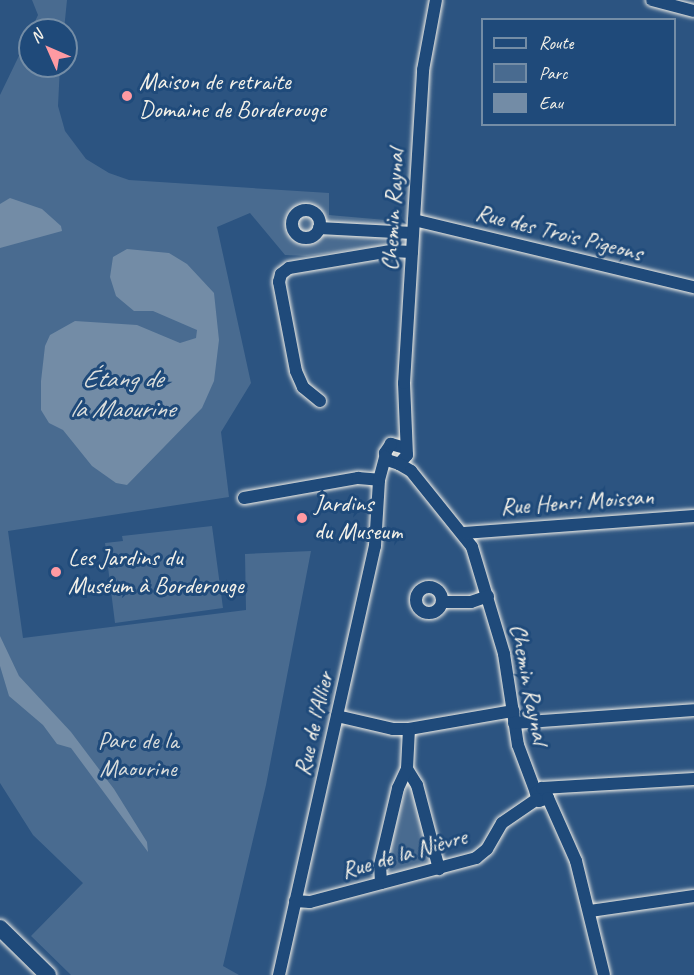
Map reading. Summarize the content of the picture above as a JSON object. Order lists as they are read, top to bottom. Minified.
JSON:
{"streets":{"street":["Chemin Raynal","Rue des Trois Pigeons","Rue Henri Moissan","Rue de l'Allier","Rue de la Nièvre"]},"crossings":[["Chemin Raynal","Rue des Trois Pigeons"],["Chemin Raynal","Rue Henri Moissan"],["Chemin Raynal","Rue de l'Allier"],["Chemin Raynal","Rue de la Nièvre"],["Rue de l'Allier","Rue de la Nièvre"]],"water":["Étang de la Maourine"],"parks":["Parc de la Maourine"],"places":["Maison de retraite Domaine de Borderouge","Jardins du Museum","Les Jardins du Muséum à Borderouge"],"legend":["Route","Parc","Eau"],"north":"top left"}
